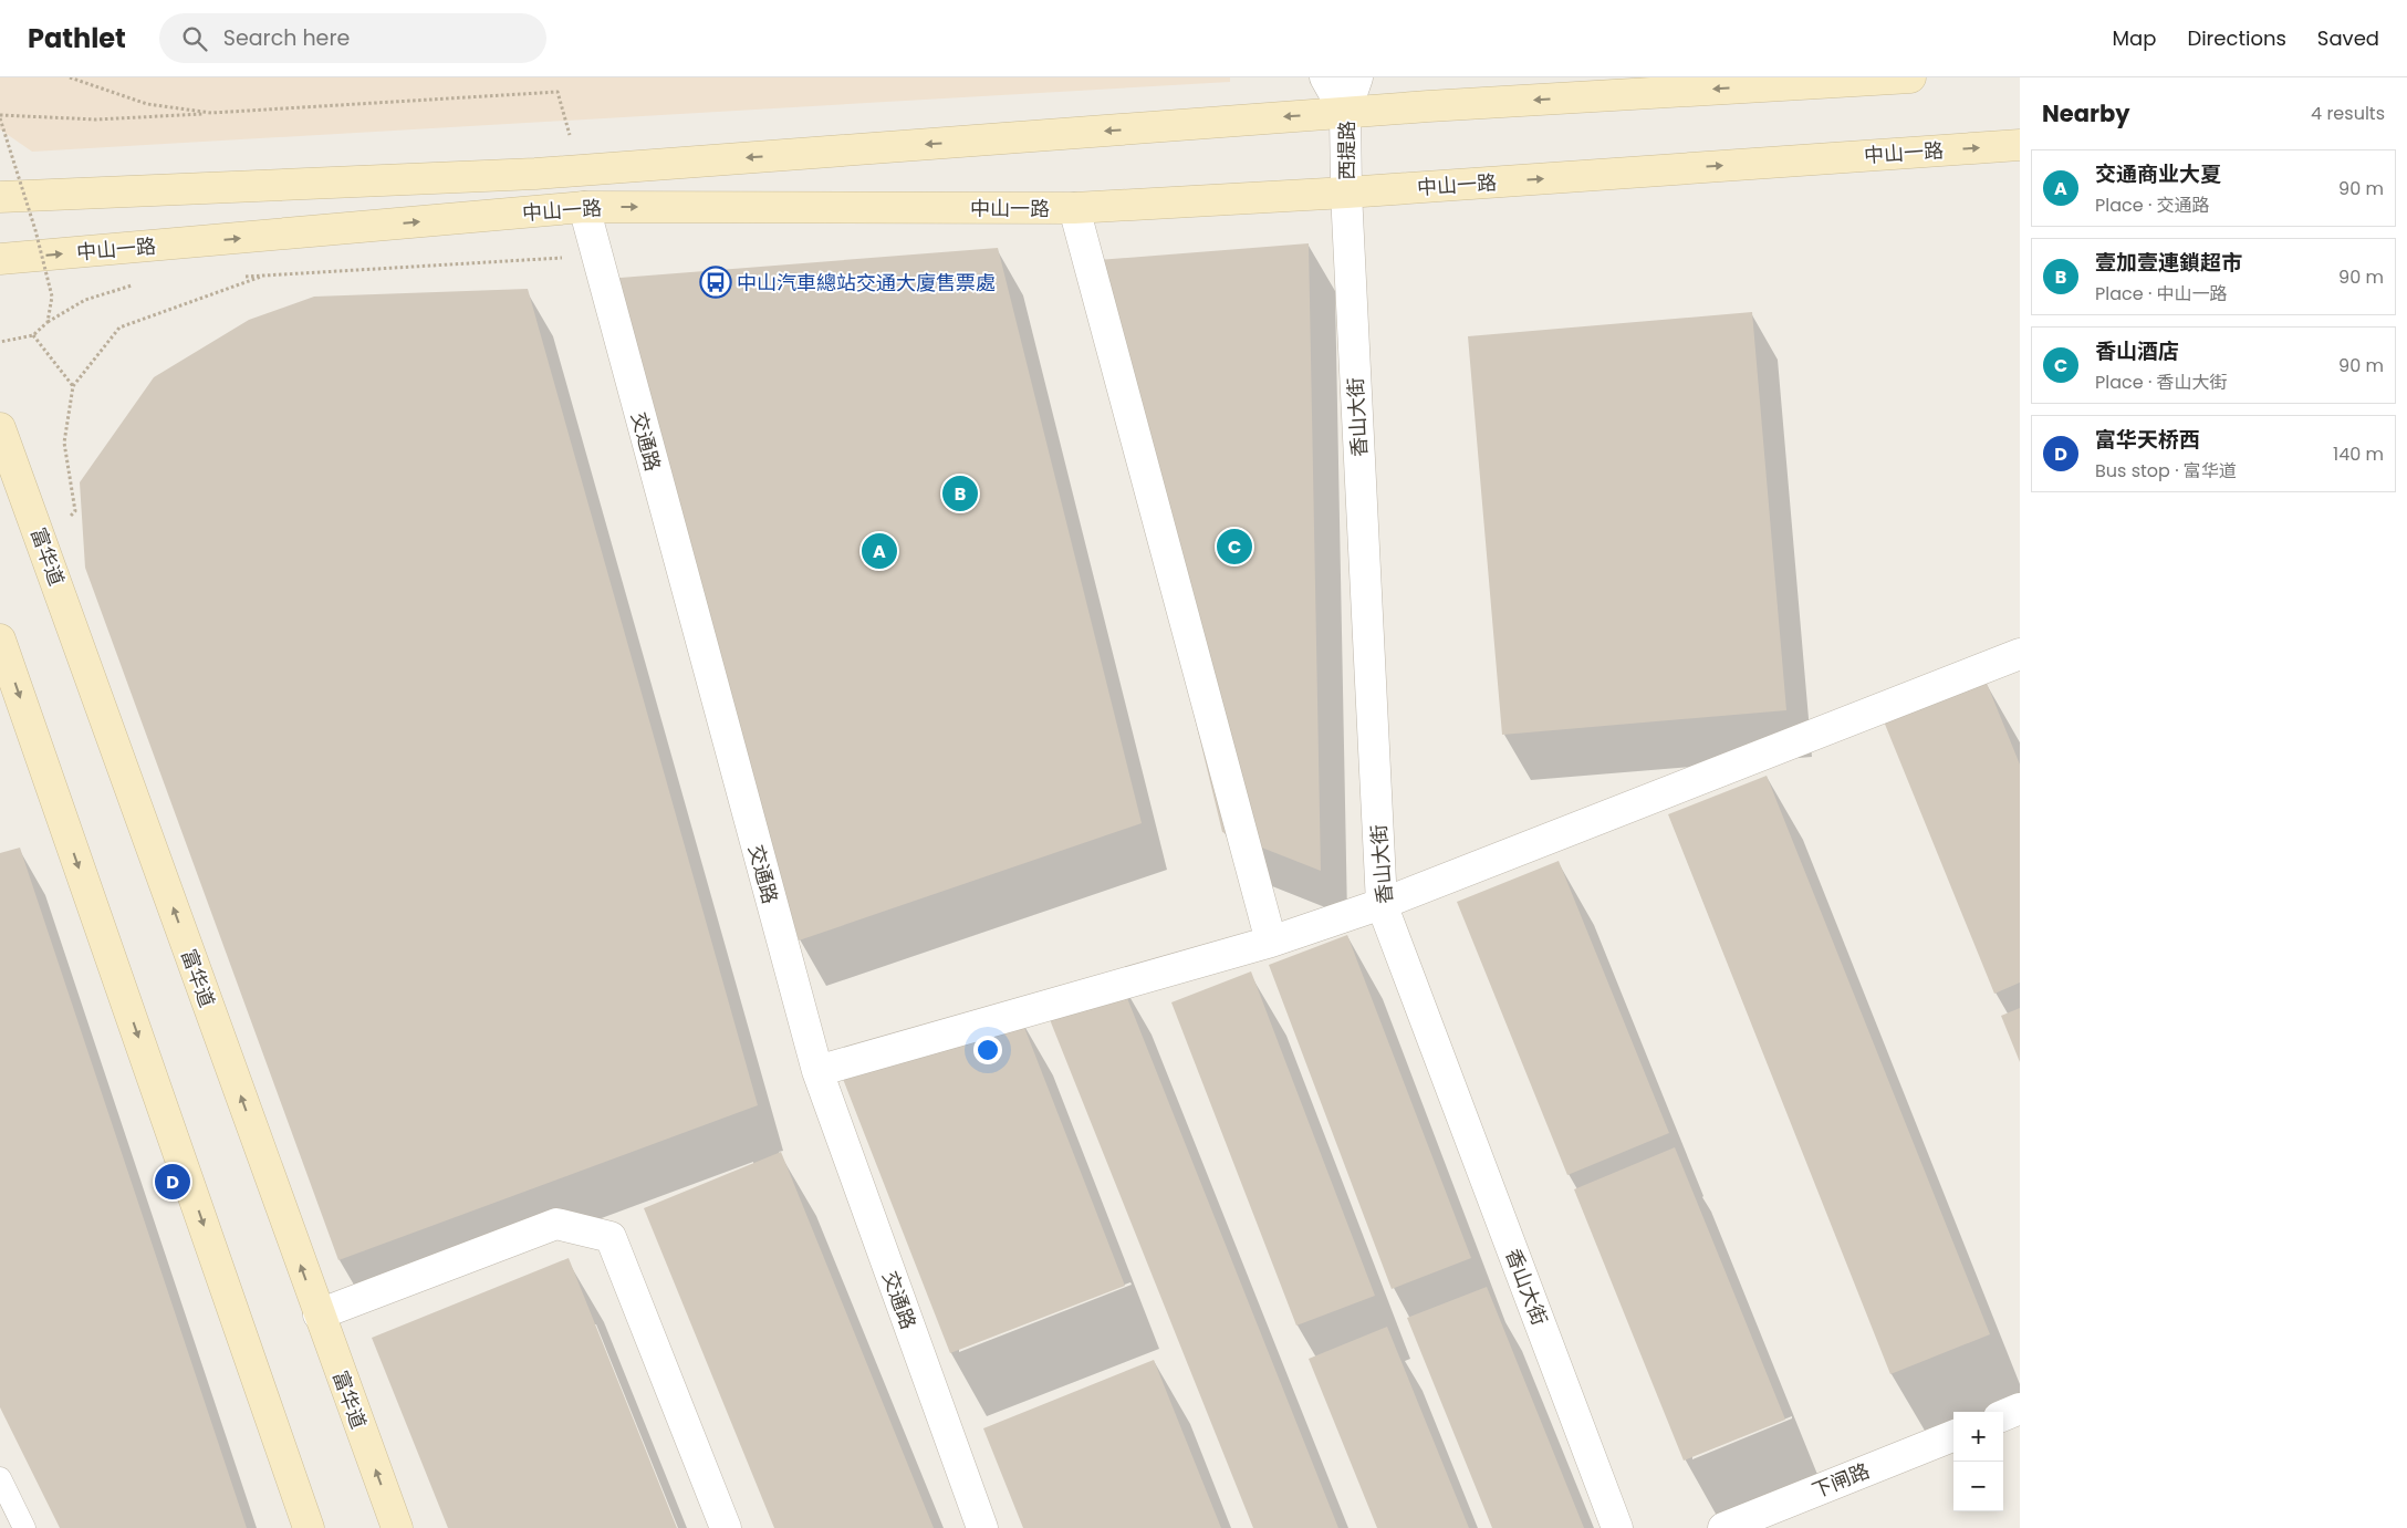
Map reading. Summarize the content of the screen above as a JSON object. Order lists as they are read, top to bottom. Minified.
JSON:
{"streets":{"main road":["中山一路","富华道"],"street":["西提路","香山大街","交通路","下闸路"]},"crossings":[["西提路","中山一路"],["西提路","香山大街"],["中山一路","香山大街"],["中山一路","交通路"]],"places":{"bus stop":["中山汽車總站交通大廈售票處"]},"page":{"header":"Pathlet","search":"Search here","nav":["Map","Directions","Saved"],"heading":["Nearby","4 results"],"list":[{"mark":"A","name":"交通商业大夏","note":"Place · 交通路","value":"90 m"},{"mark":"B","name":"壹加壹連鎖超市","note":"Place · 中山一路","value":"90 m"},{"mark":"C","name":"香山酒店","note":"Place · 香山大街","value":"90 m"},{"mark":"D","name":"富华天桥西","note":"Bus stop · 富华道","value":"140 m"}],"pins":["B","C","A","D"],"map_buttons":["+","−"]}}
